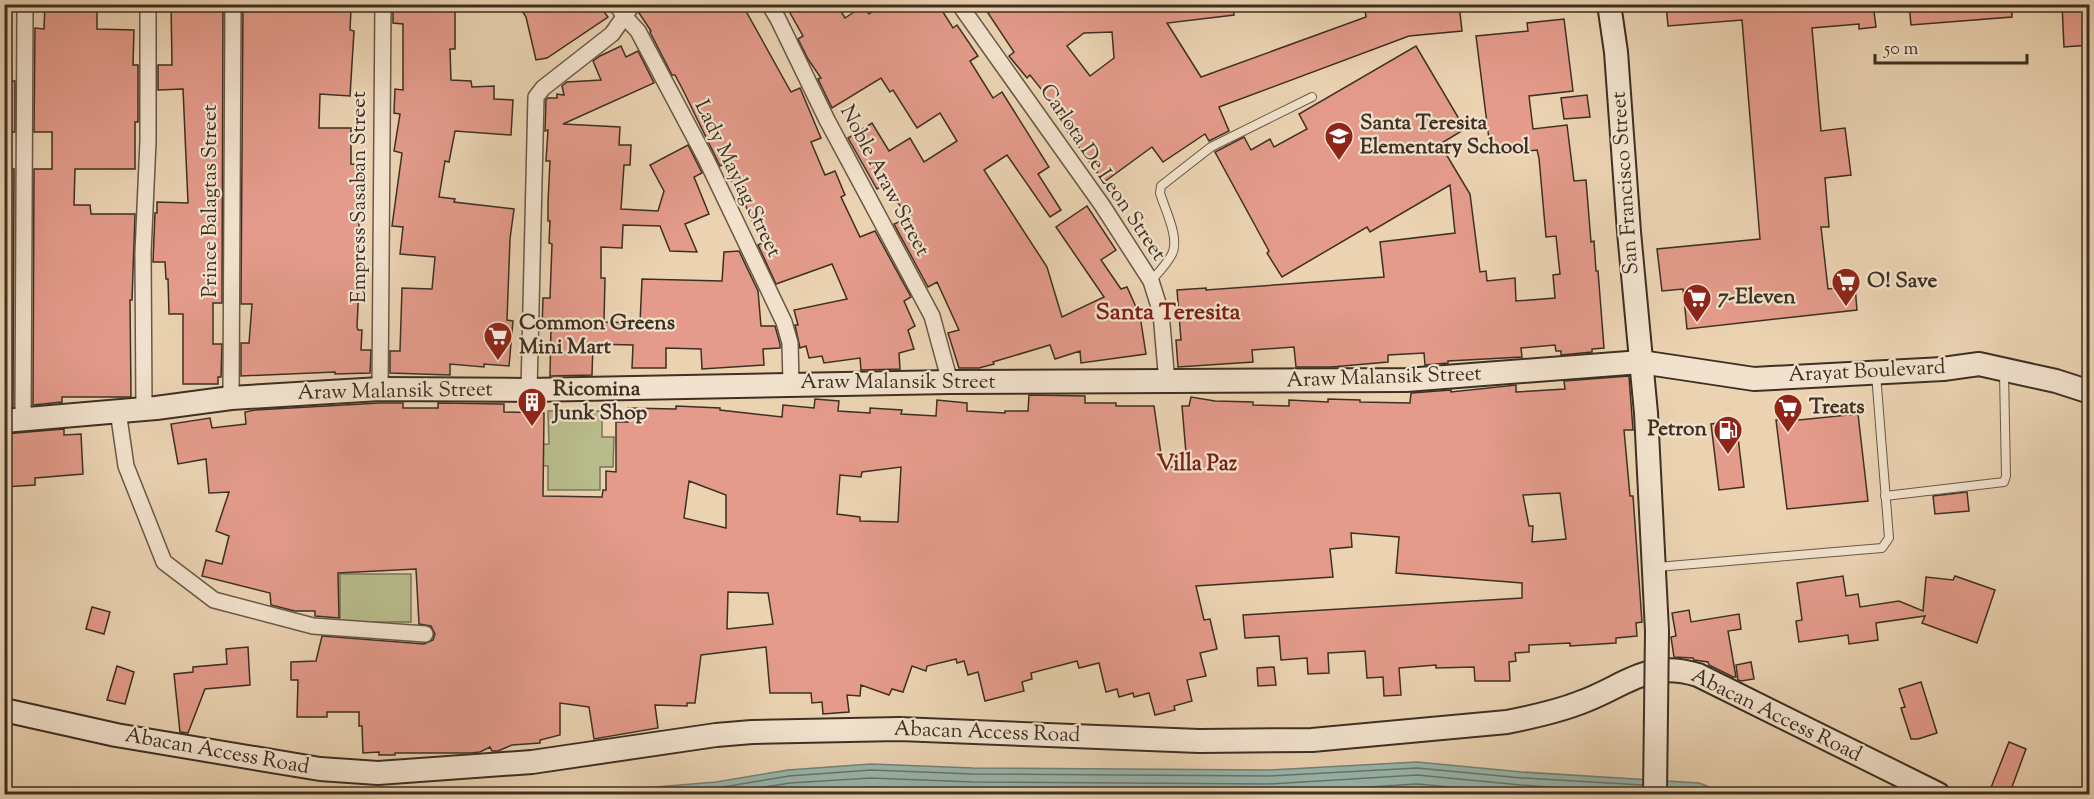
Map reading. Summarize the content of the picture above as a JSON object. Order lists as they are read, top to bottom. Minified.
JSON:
{"streets":{"street":["Carlota De Leon Street","Lady Maylag Street","Noble Araw Street","San Francisco Street","Empress Sasaban Street","Prince Balagtas Street","Arayat Boulevard","Araw Malansik Street","Abacan Access Road"]},"crossings":[["Carlota De Leon Street","Araw Malansik Street"],["Lady Maylag Street","Araw Malansik Street"],["Noble Araw Street","Araw Malansik Street"],["San Francisco Street","Arayat Boulevard"],["San Francisco Street","Araw Malansik Street"],["Empress Sasaban Street","Araw Malansik Street"],["Prince Balagtas Street","Araw Malansik Street"],["Arayat Boulevard","Araw Malansik Street"]],"districts":["Santa Teresita","Villa Paz"],"places":{"school or university":["Santa Teresita Elementary School"],"supermarket":["O! Save","7-Eleven","Common Greens Mini Mart","Treats"],"building":["Ricomina Junk Shop"],"fuel station":["Petron"]},"scale_bar":"50 m"}
